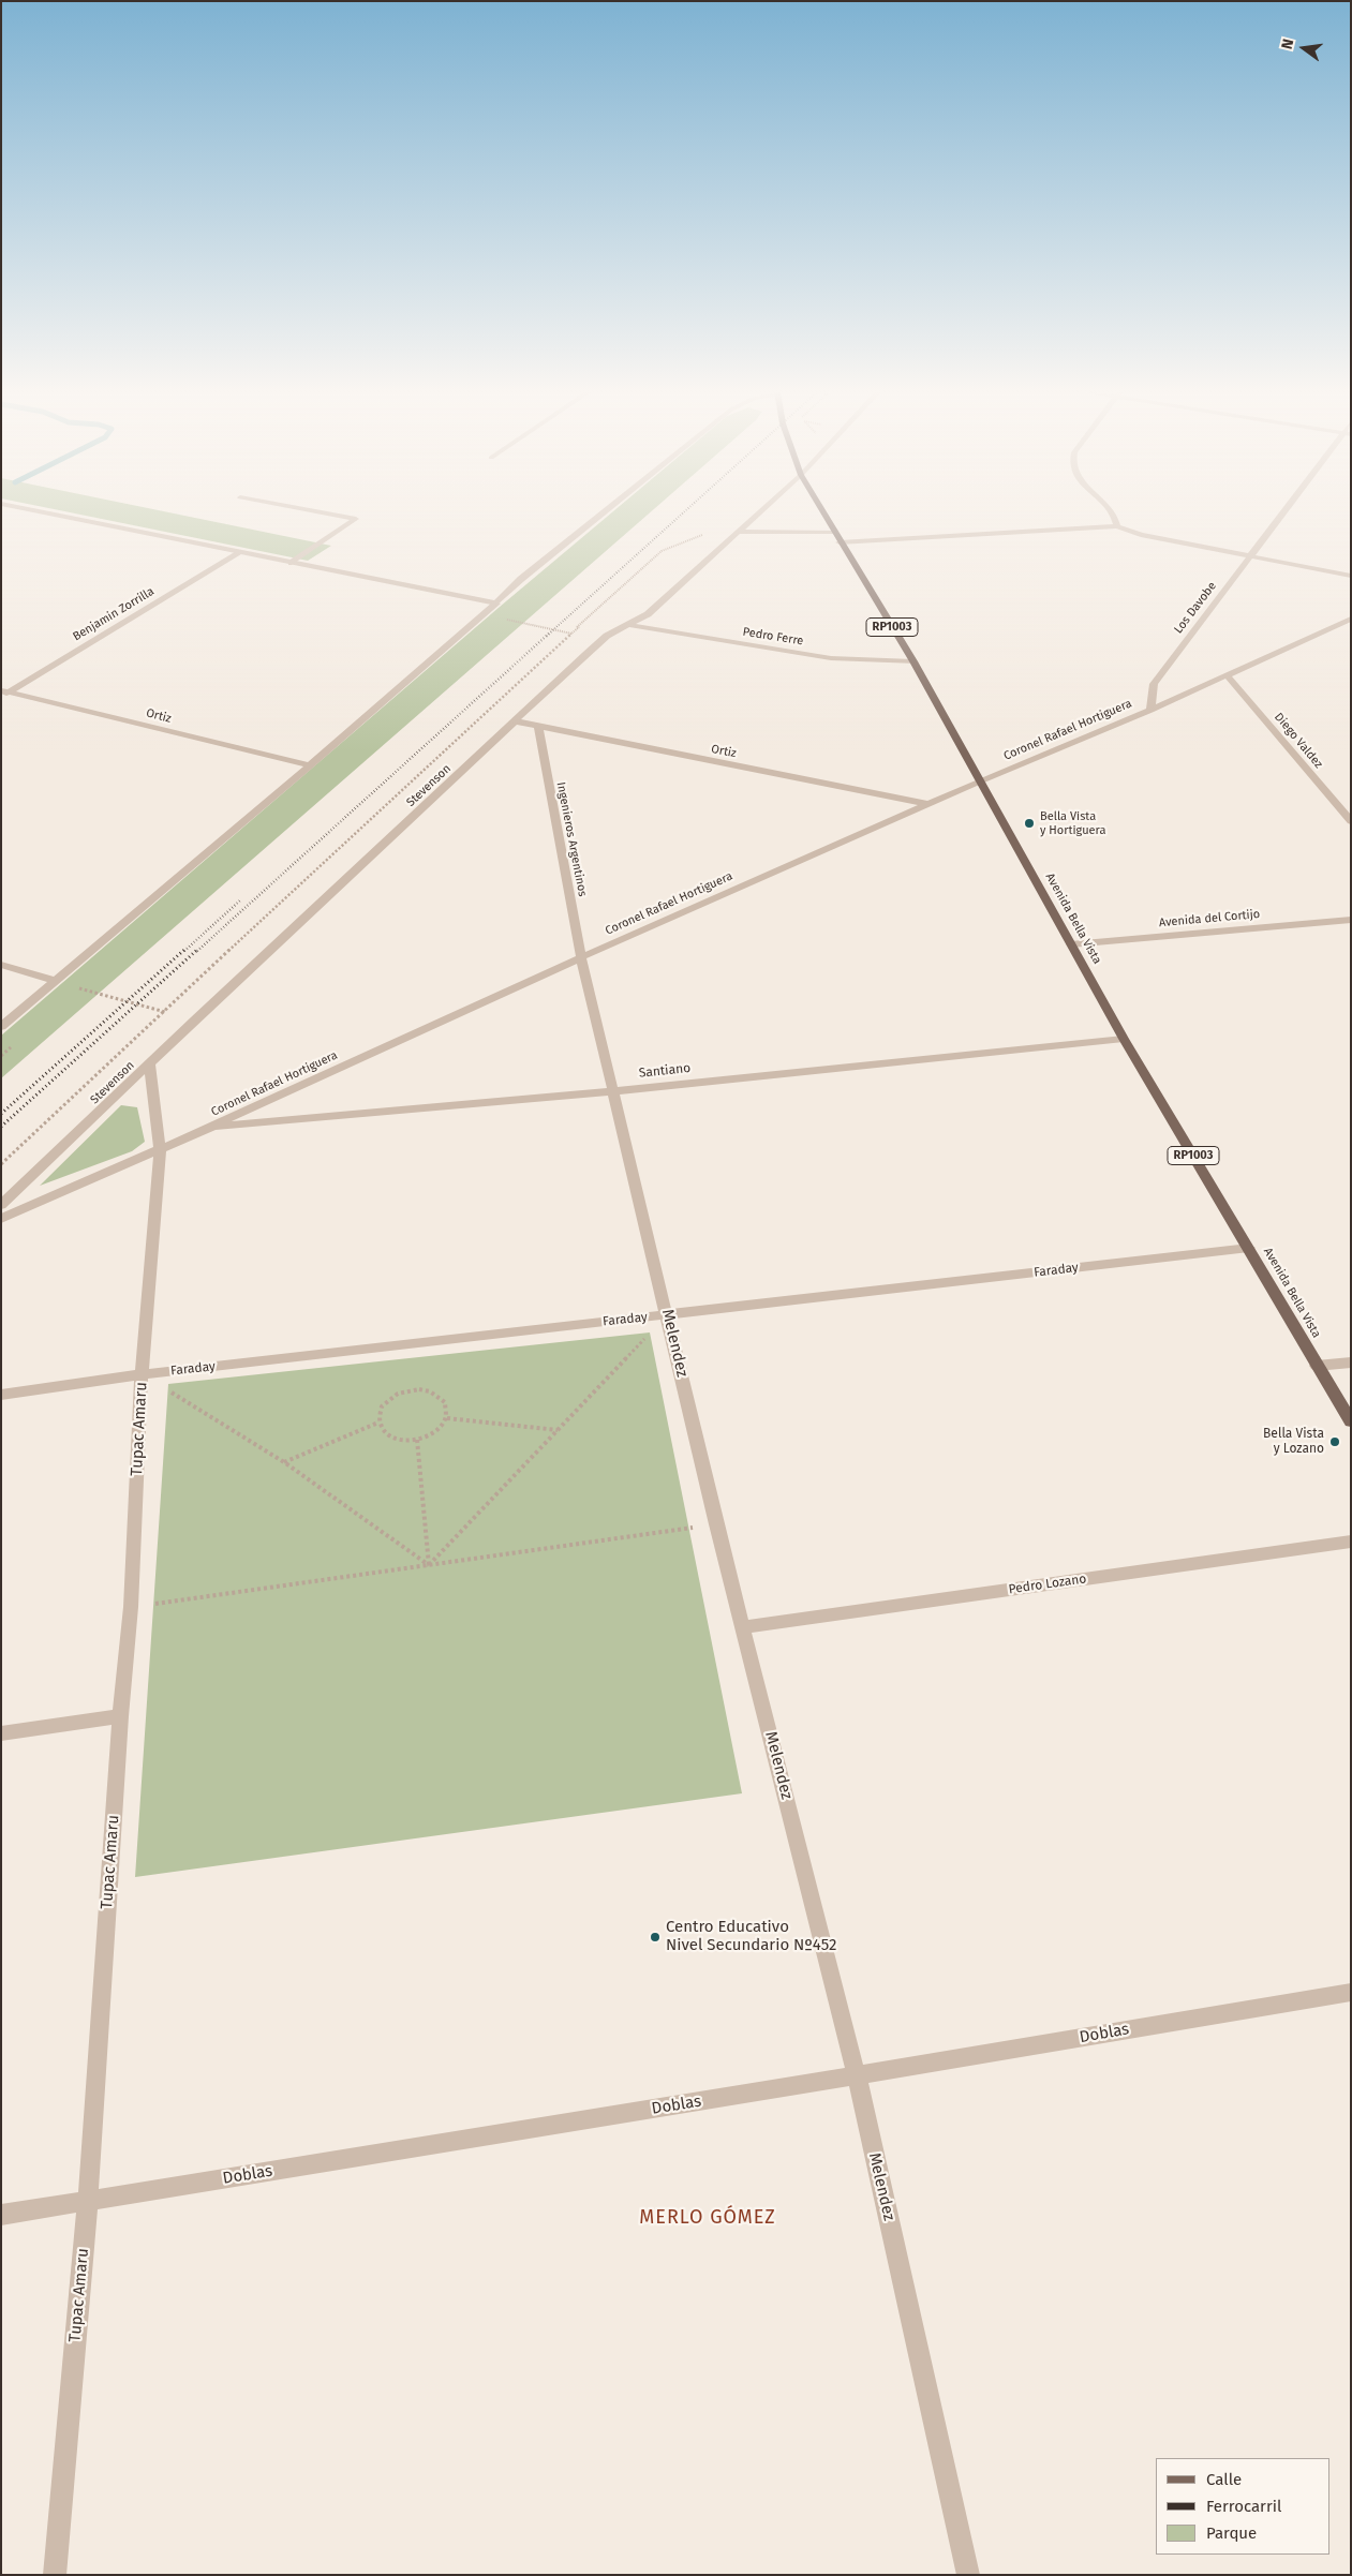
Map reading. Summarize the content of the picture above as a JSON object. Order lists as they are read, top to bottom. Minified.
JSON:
{"streets":{"main road":["RP1003","Avenida Bella Vista"],"street":["Los Davobe","Benjamin Zorrilla","Pedro Ferre","Ortiz","Coronel Rafael Hortiguera","Diego Valdez","Stevenson","Ingenieros Argentinos","Avenida del Cortijo","Santiano","Faraday","Melendez","Tupac Amaru","Pedro Lozano","Doblas"]},"crossings":[["Los Davobe","Coronel Rafael Hortiguera"],["Benjamin Zorrilla","Ortiz"],["Pedro Ferre","Stevenson"],["Pedro Ferre","Avenida Bella Vista"],["Ortiz","Coronel Rafael Hortiguera"],["Ortiz","Stevenson"],["Ortiz","Ingenieros Argentinos"],["Coronel Rafael Hortiguera","Diego Valdez"],["Coronel Rafael Hortiguera","Ingenieros Argentinos"],["Coronel Rafael Hortiguera","Avenida Bella Vista"],["Coronel Rafael Hortiguera","Santiano"],["Coronel Rafael Hortiguera","Melendez"],["Coronel Rafael Hortiguera","Tupac Amaru"],["Stevenson","Tupac Amaru"],["Ingenieros Argentinos","Melendez"],["Avenida Bella Vista","Avenida del Cortijo"],["Avenida Bella Vista","Santiano"],["Avenida Bella Vista","Faraday"],["Santiano","Melendez"],["Faraday","Melendez"],["Faraday","Tupac Amaru"],["Melendez","Pedro Lozano"],["Melendez","Doblas"],["Tupac Amaru","Doblas"]],"districts":["MERLO GÓMEZ"],"places":["Bella Vista y Hortiguera","Bella Vista y Lozano","Centro Educativo Nivel Secundario Nº452"],"legend":["Calle","Ferrocarril","Parque"],"north":"left"}
